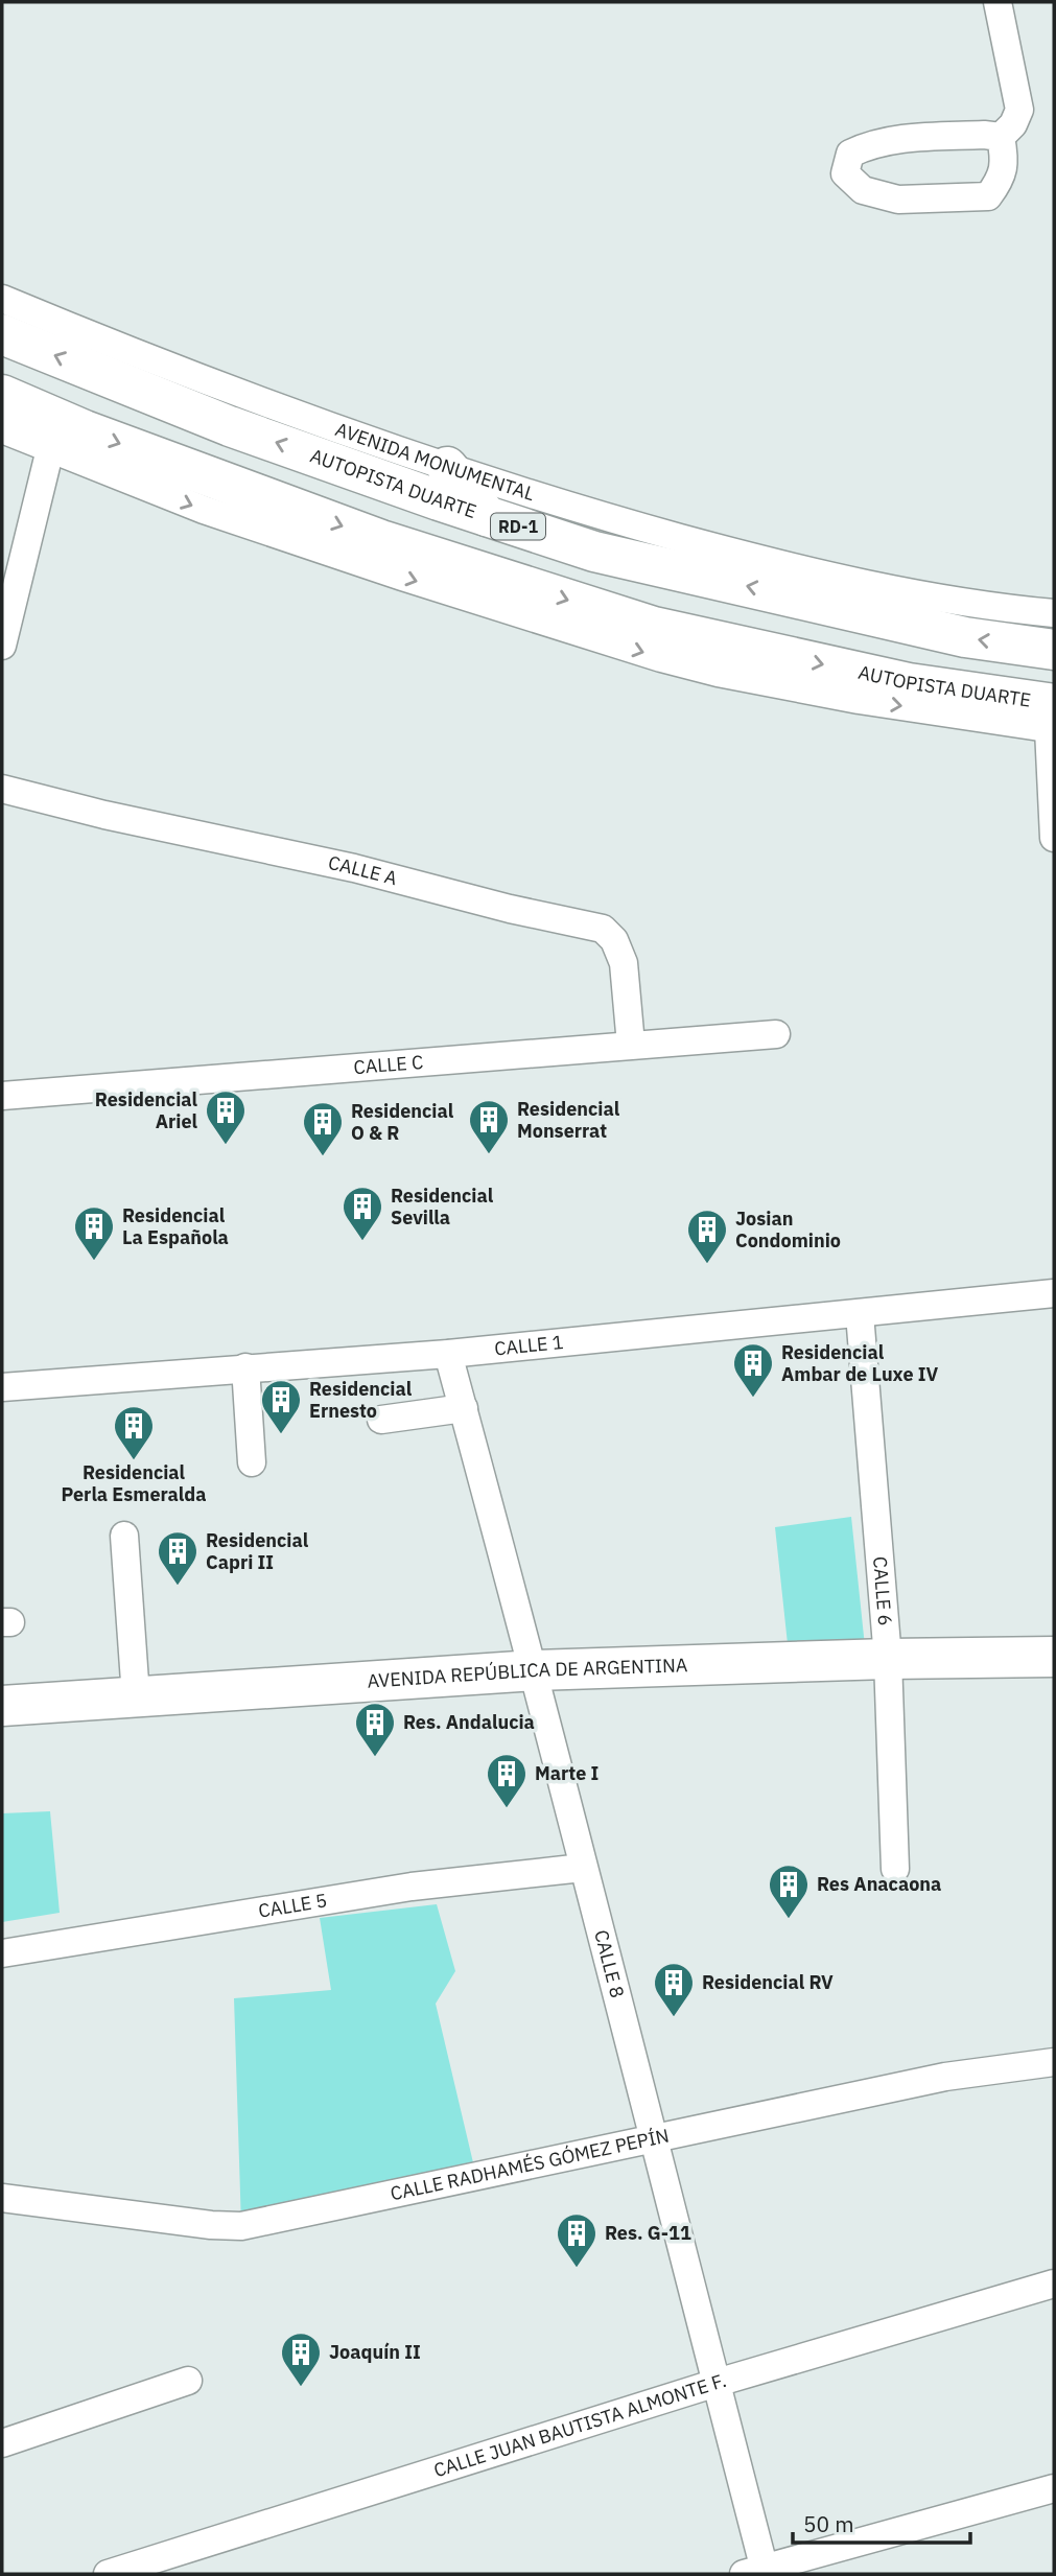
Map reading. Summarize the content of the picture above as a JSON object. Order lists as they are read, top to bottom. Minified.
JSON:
{"streets":{"main road":["AUTOPISTA DUARTE","RD-1","AVENIDA REPÚBLICA DE ARGENTINA"],"street":["AVENIDA MONUMENTAL","CALLE A","CALLE C","CALLE 1","CALLE 6","CALLE 5","CALLE 8","CALLE RADHAMÉS GÓMEZ PEPÍN","CALLE JUAN BAUTISTA ALMONTE F."]},"crossings":[["CALLE A","CALLE C"],["CALLE 1","CALLE 6"],["CALLE 1","CALLE 8"],["CALLE 6","AVENIDA REPÚBLICA DE ARGENTINA"],["AVENIDA REPÚBLICA DE ARGENTINA","CALLE 8"],["CALLE 5","CALLE 8"],["CALLE 8","CALLE RADHAMÉS GÓMEZ PEPÍN"],["CALLE 8","CALLE JUAN BAUTISTA ALMONTE F."]],"places":{"building":["Residencial Ariel","Residencial Monserrat","Residencial O & R","Residencial Sevilla","Residencial La Española","Josian Condominio","Residencial Ambar de Luxe IV","Residencial Ernesto","Residencial Perla Esmeralda","Residencial Capri II","Res. Andalucia","Marte I","Res Anacaona","Residencial RV","Res. G-11","Joaquín II"]},"scale_bar":"50 m"}
